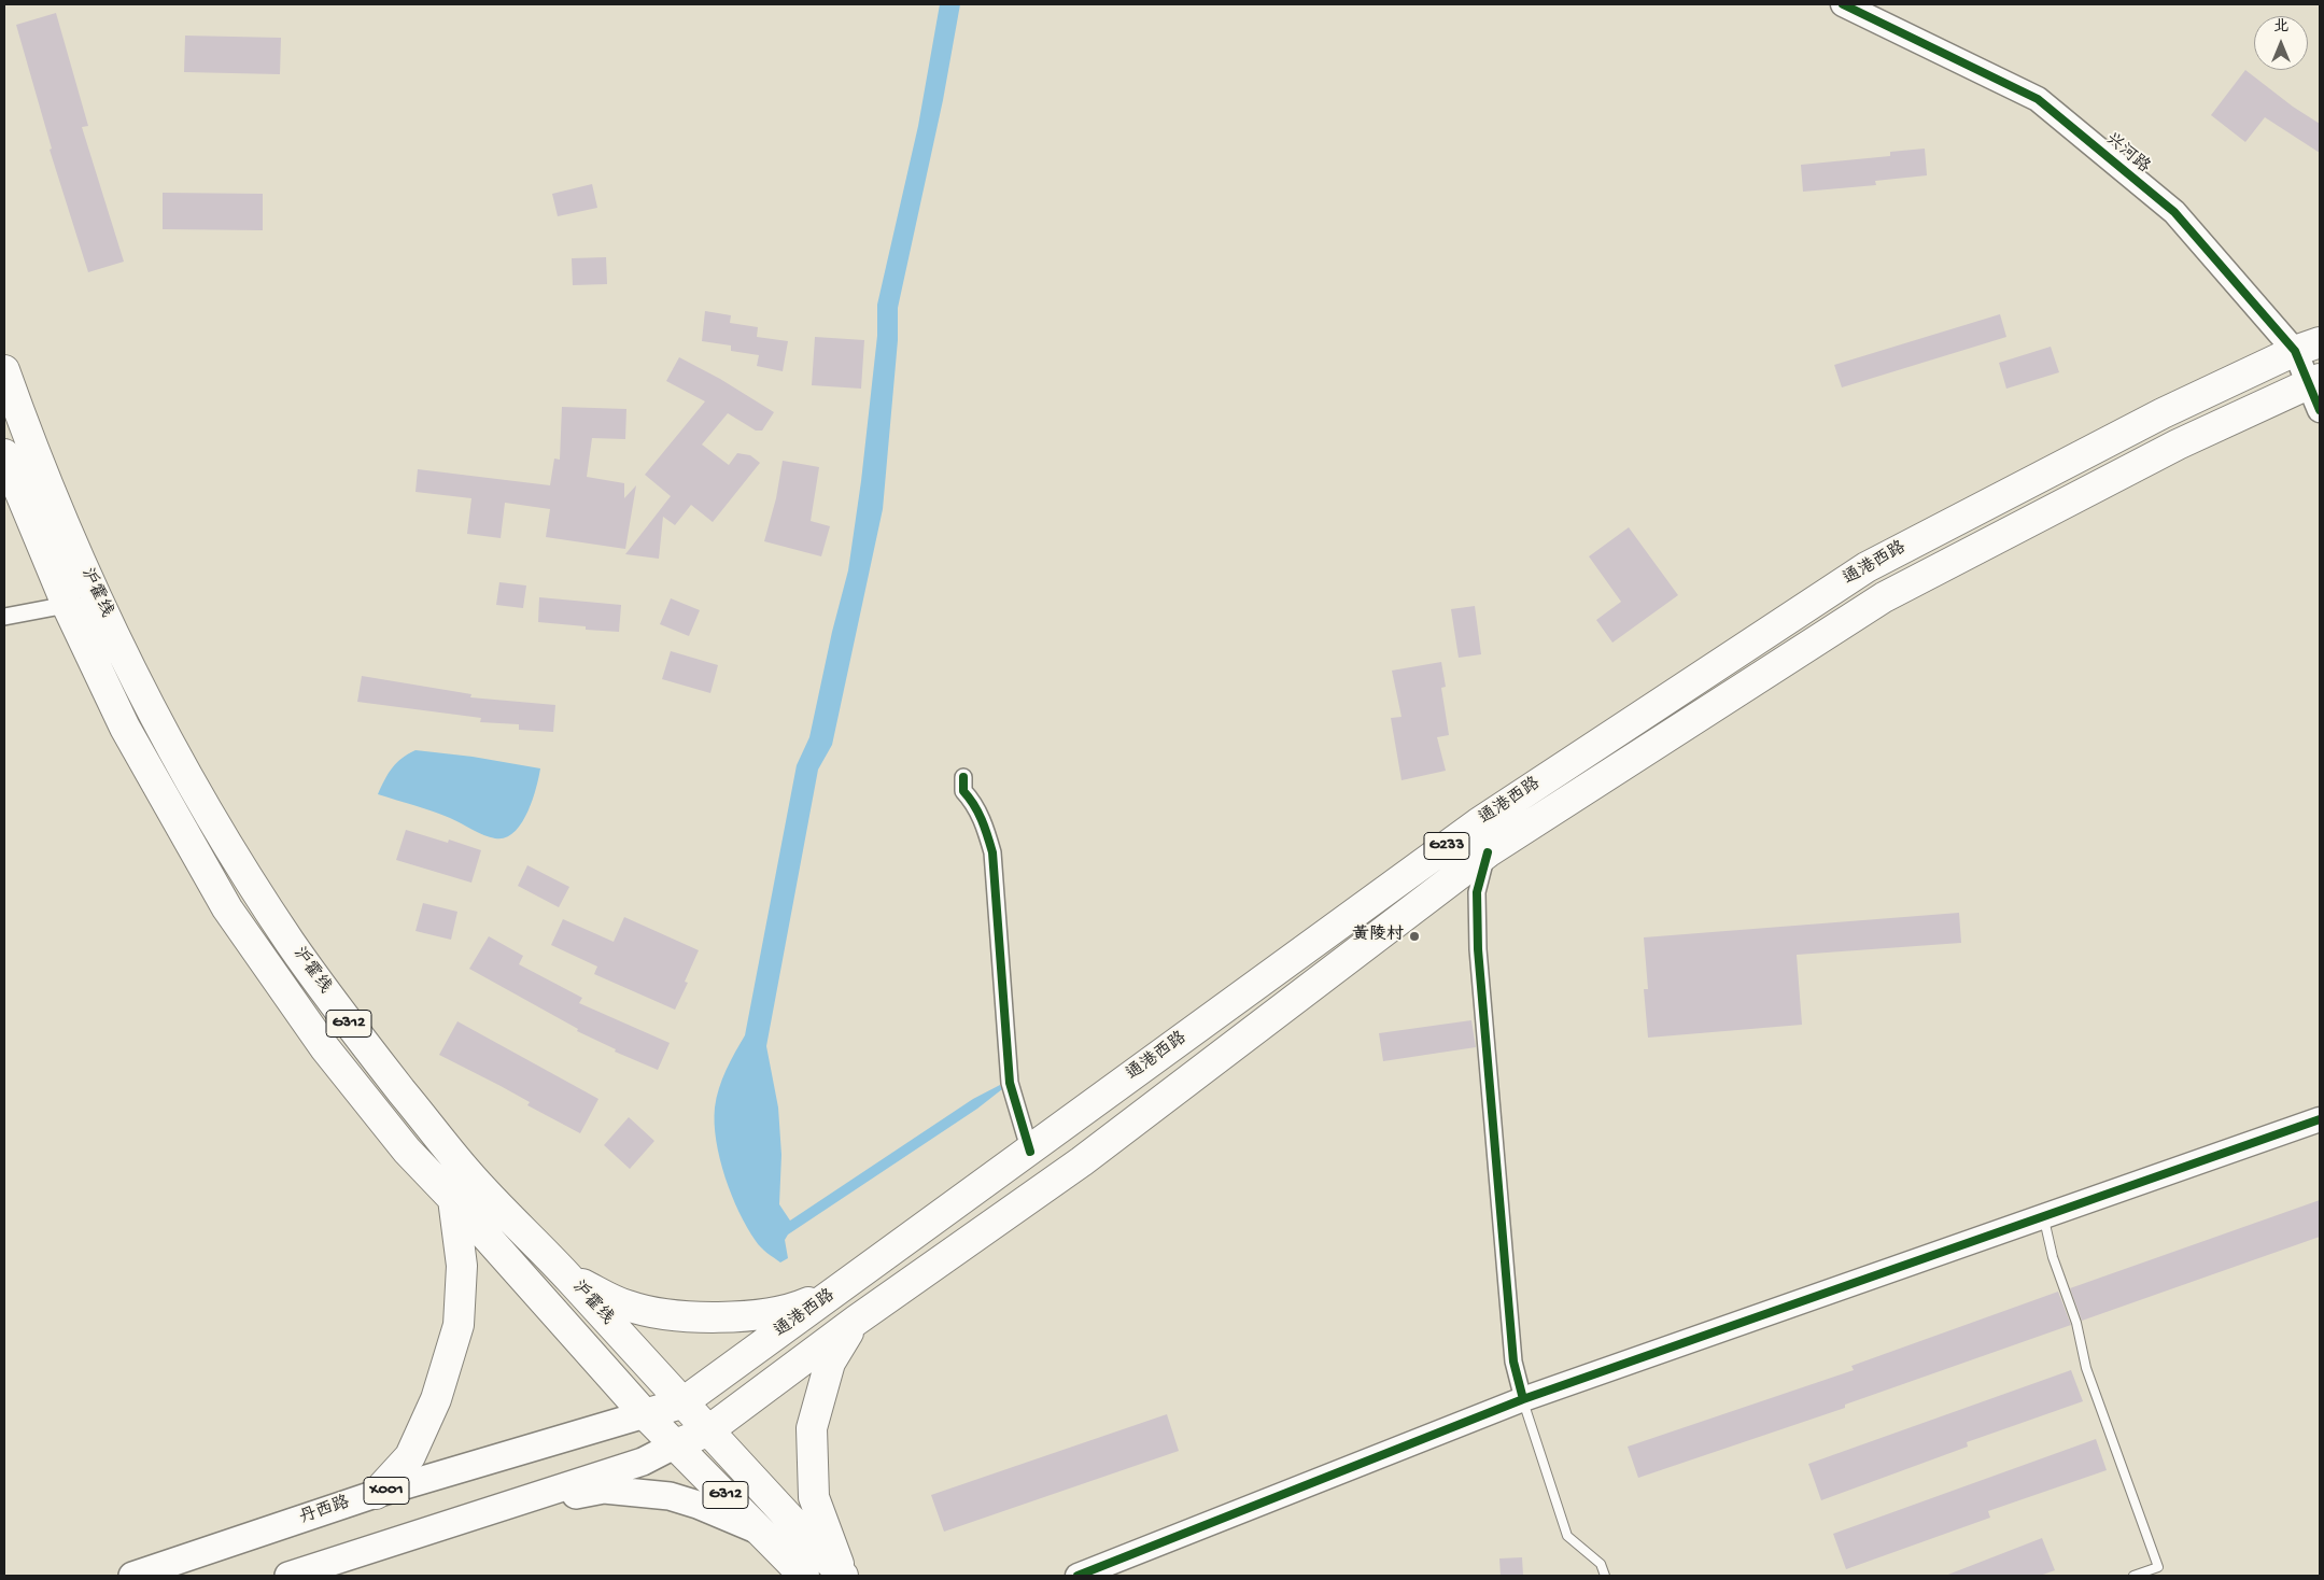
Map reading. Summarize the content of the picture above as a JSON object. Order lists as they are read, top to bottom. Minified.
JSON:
{"streets":{"highway":["通港西路","沪霍线","G233","G312"],"main road":["X001","丹西路"],"street":["兴河路"]},"crossings":[["兴河路","通港西路"],["通港西路","沪霍线"],["通港西路","丹西路"],["沪霍线","丹西路"]],"places":["黄陵村"],"north":"top"}
